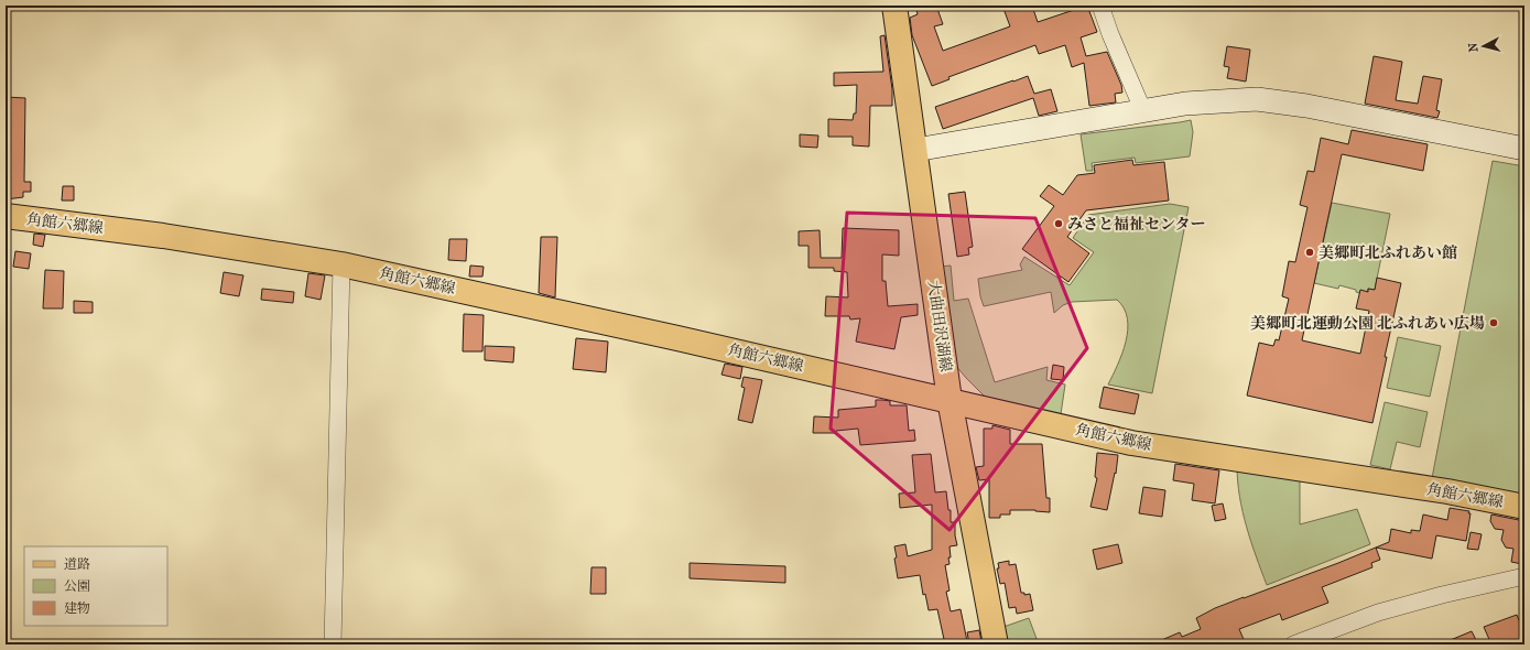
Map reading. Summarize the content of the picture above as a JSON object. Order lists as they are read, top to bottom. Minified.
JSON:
{"streets":{"main road":["角館六郷線","大曲田沢湖線"]},"crossings":[["角館六郷線","大曲田沢湖線"]],"places":["みさと福祉センター","美郷町北ふれあい館","美郷町北運動公園 北ふれあい広場"],"legend":["道路","公園","建物"],"north":"left"}
